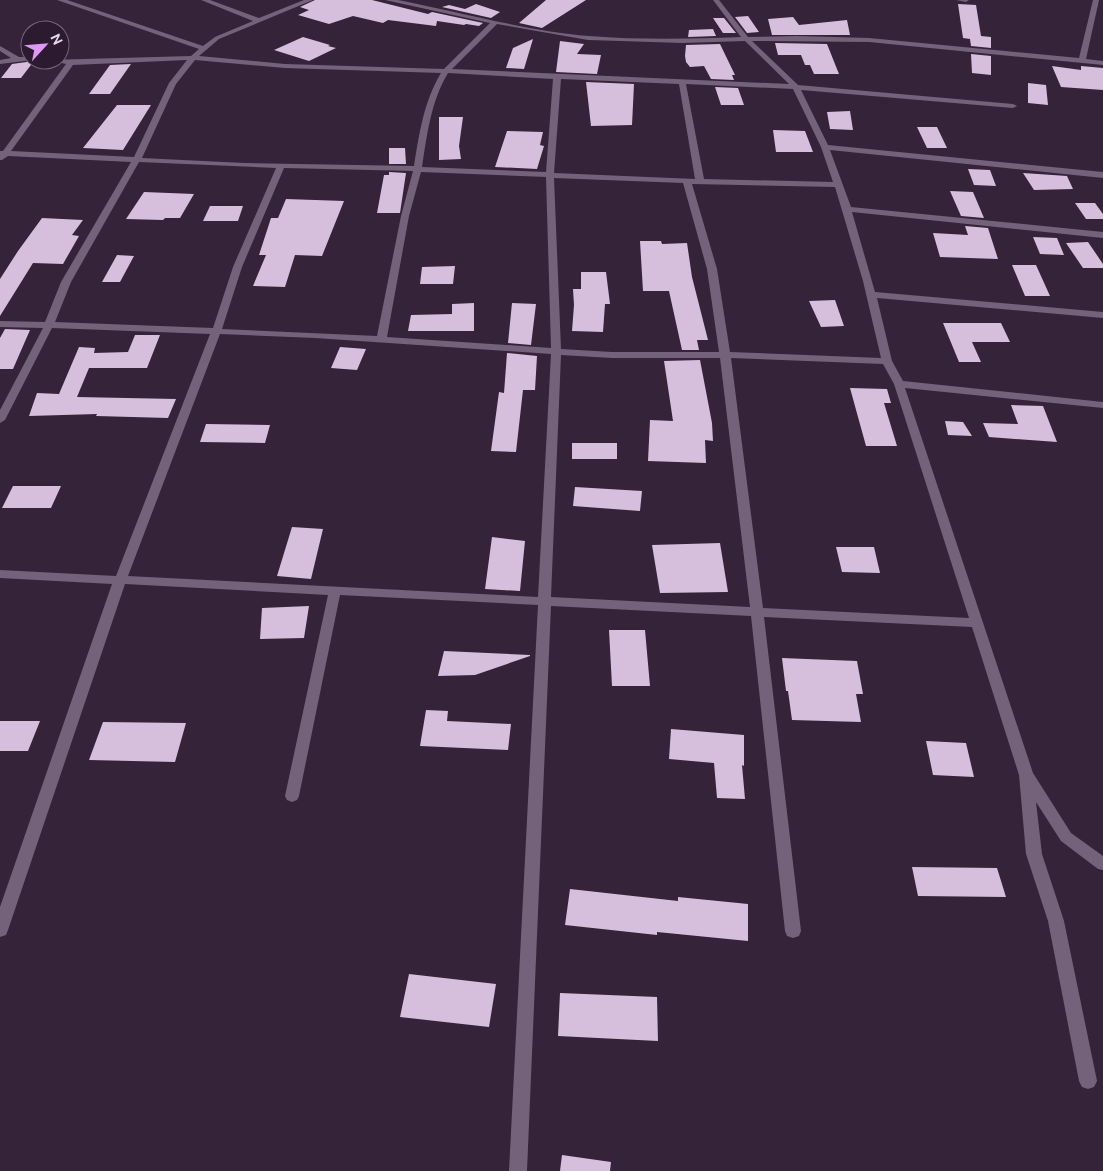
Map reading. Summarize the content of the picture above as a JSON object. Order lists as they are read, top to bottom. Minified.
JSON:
{"north":"top right"}
